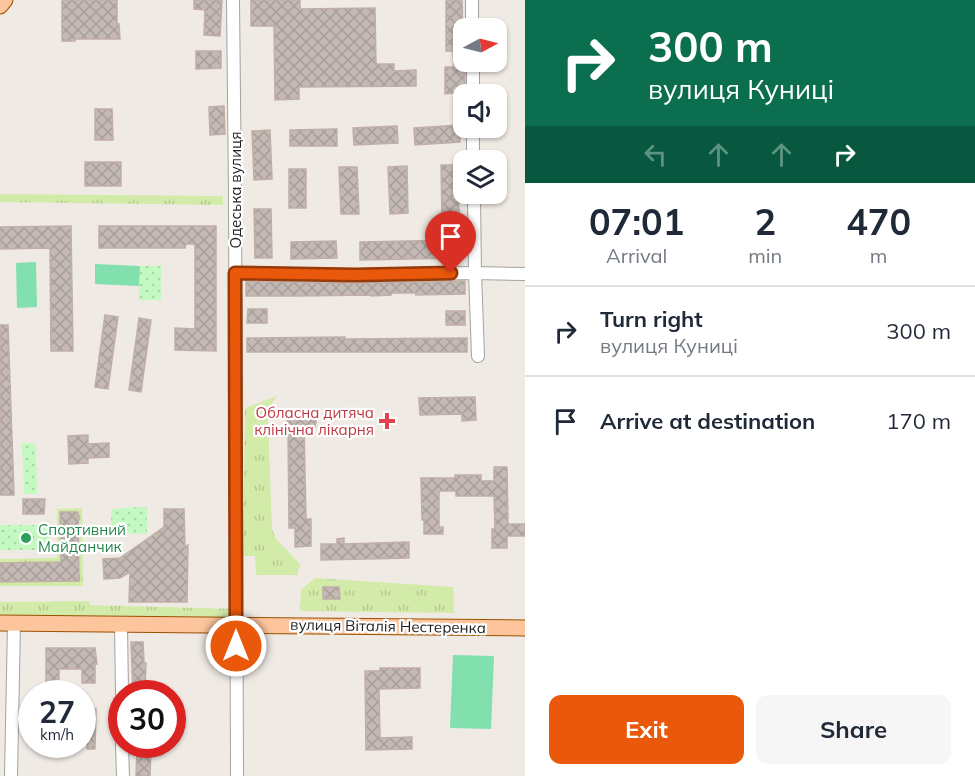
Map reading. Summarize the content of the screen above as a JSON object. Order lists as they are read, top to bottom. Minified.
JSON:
{"streets":{"main road":["вулиця Віталія Нестеренка"],"street":["Одеська вулиця"]},"crossings":[["Одеська вулиця","вулиця Віталія Нестеренка"]],"places":{"health":["Обласна дитяча клінічна лікарня"],"other":["Спортивний Майданчик"]},"north":"right","page":{"turn":["300 m","вулиця Куниці"],"eta":["07:01","Arrival","2","min","470","m"],"list":[{"name":"Turn right","note":"вулиця Куниці","value":"300 m"},{"name":"Arrive at destination","value":"170 m"}],"speed":"27 km/h","limit":"30","buttons":["Exit","Share"]}}
